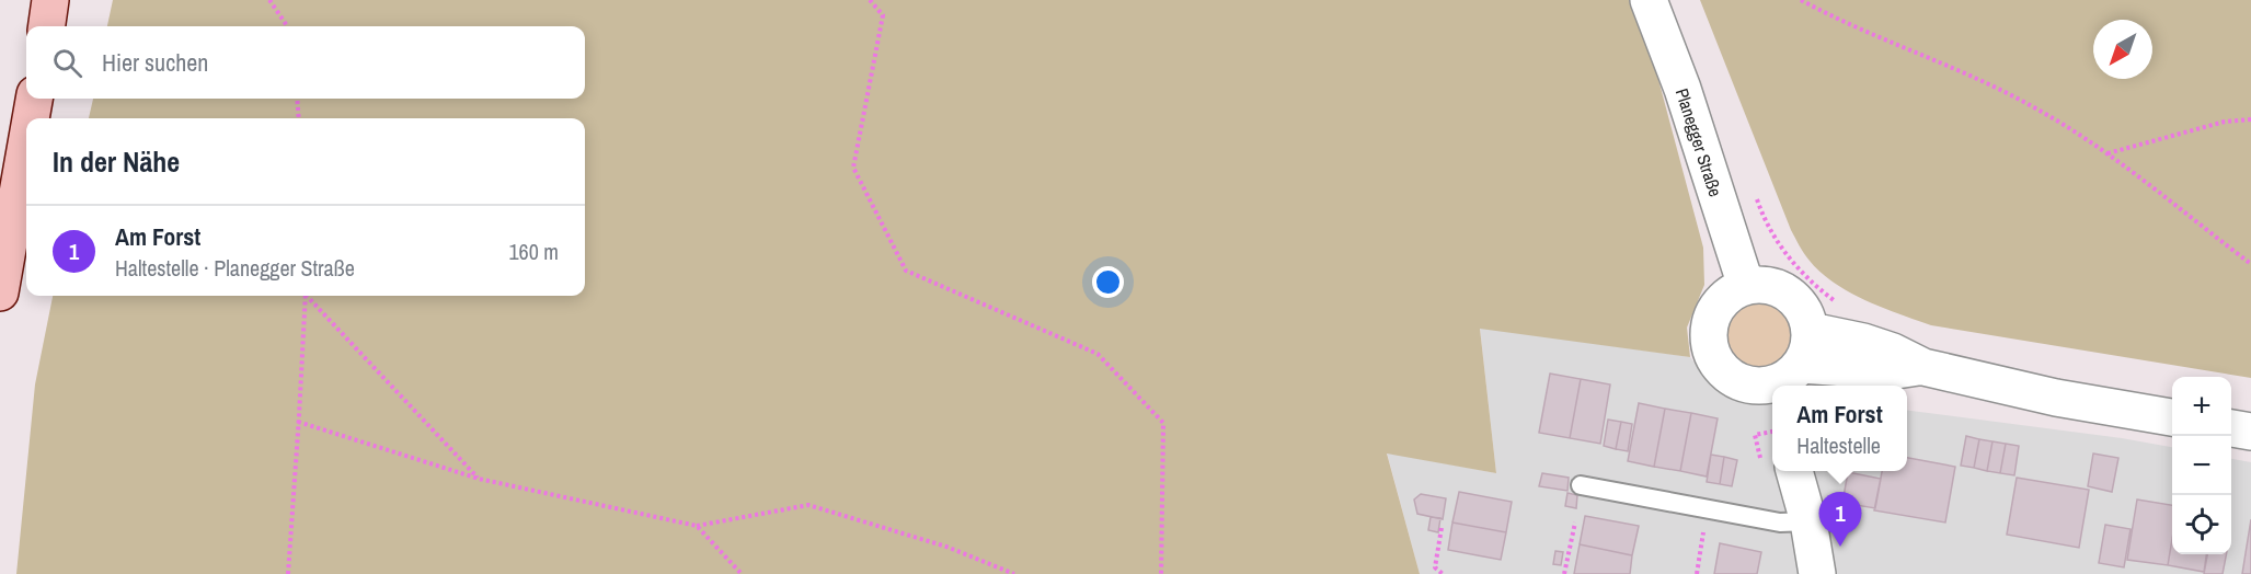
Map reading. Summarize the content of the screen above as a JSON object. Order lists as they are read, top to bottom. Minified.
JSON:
{"streets":{"street":["Planegger Straße"]},"north":"bottom left","page":{"search":"Hier suchen","heading":"In der Nähe","list":[{"mark":"1","name":"Am Forst","note":"Haltestelle · Planegger Straße","value":"160 m"}],"map_buttons":["+","−"],"popup":["Am Forst","Haltestelle"],"pins":"1"}}
